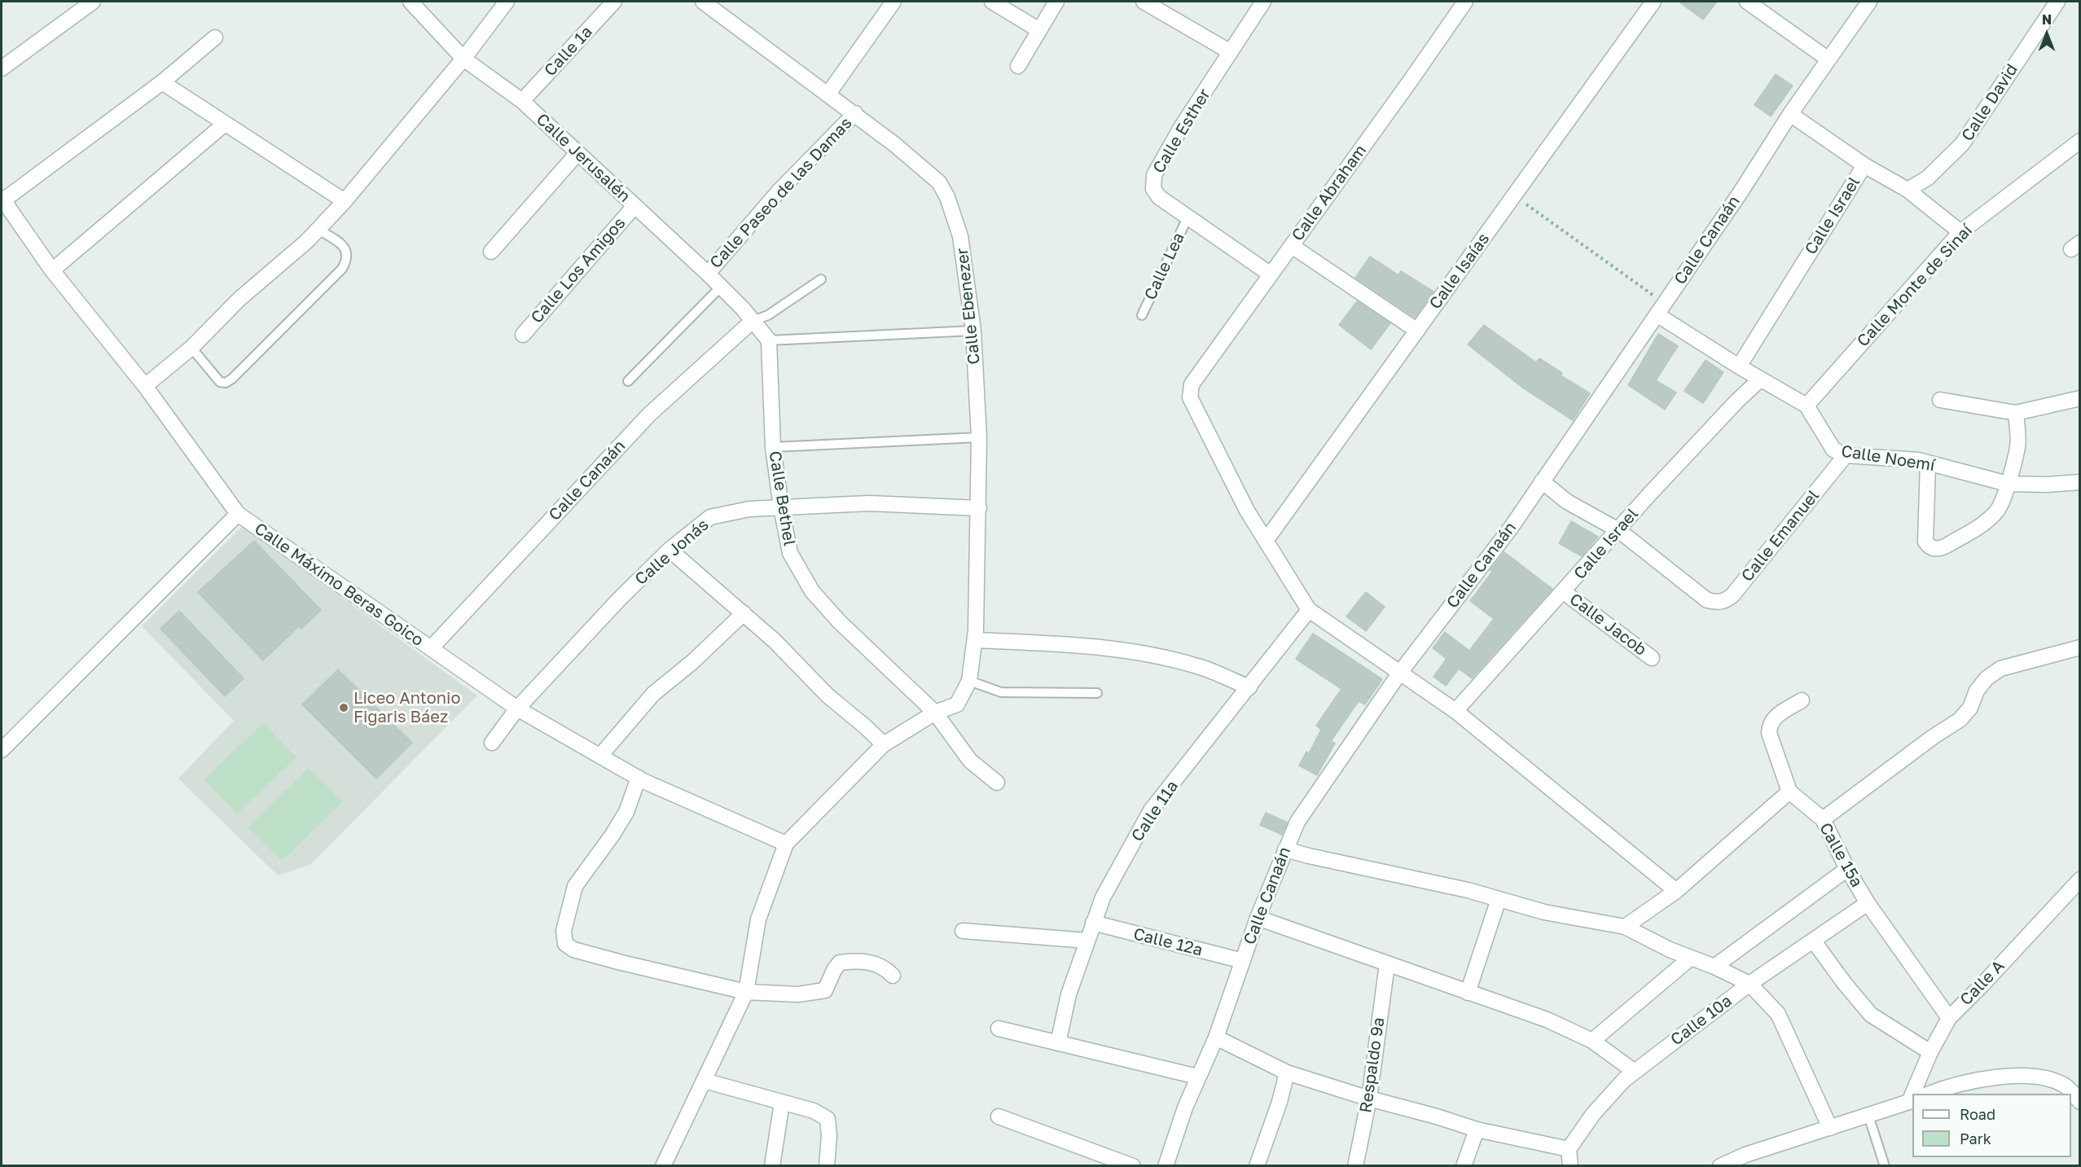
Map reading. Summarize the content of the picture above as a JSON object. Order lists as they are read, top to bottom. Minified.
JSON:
{"streets":{"street":["Calle 1a","Calle David","Calle Esther","Calle Jerusalén","Calle Paseo de las Damas","Calle Abraham","Calle Israel","Calle Canaán","Calle Los Amigos","Calle Isaías","Calle Monte de Sinaí","Calle Ebenezer","Calle Noemí","Calle Bethel","Calle Emanuel","Calle Jonás","Calle Máximo Beras Goico","Calle Jacob","Calle 11a","Calle 15a","Calle 12a","Calle A","Calle 10a","Respaldo 9a"],"lane":["Calle Lea"]},"crossings":[["Calle 1a","Calle Jerusalén"],["Calle Esther","Calle Abraham"],["Calle Esther","Calle Lea"],["Calle Jerusalén","Calle Paseo de las Damas"],["Calle Jerusalén","Calle Canaán"],["Calle Jerusalén","Calle Los Amigos"],["Calle Paseo de las Damas","Calle Ebenezer"],["Calle Abraham","Calle Isaías"],["Calle Israel","Calle Noemí"],["Calle Israel","Calle Emanuel"],["Calle Israel","Calle Jacob"],["Calle Canaán","Calle Noemí"],["Calle Canaán","Calle Máximo Beras Goico"],["Calle Canaán","Calle 12a"],["Calle Monte de Sinaí","Calle Noemí"],["Calle Ebenezer","Calle Bethel"],["Calle Ebenezer","Calle Jonás"],["Calle Ebenezer","Calle Máximo Beras Goico"],["Calle Noemí","Calle Emanuel"],["Calle Bethel","Calle Jonás"],["Calle Jonás","Calle Máximo Beras Goico"],["Calle 11a","Calle 12a"],["Calle 15a","Calle A"],["Calle 15a","Calle 10a"]],"places":["Liceo Antonio Figaris Báez"],"legend":["Road","Park"],"north":"top"}
